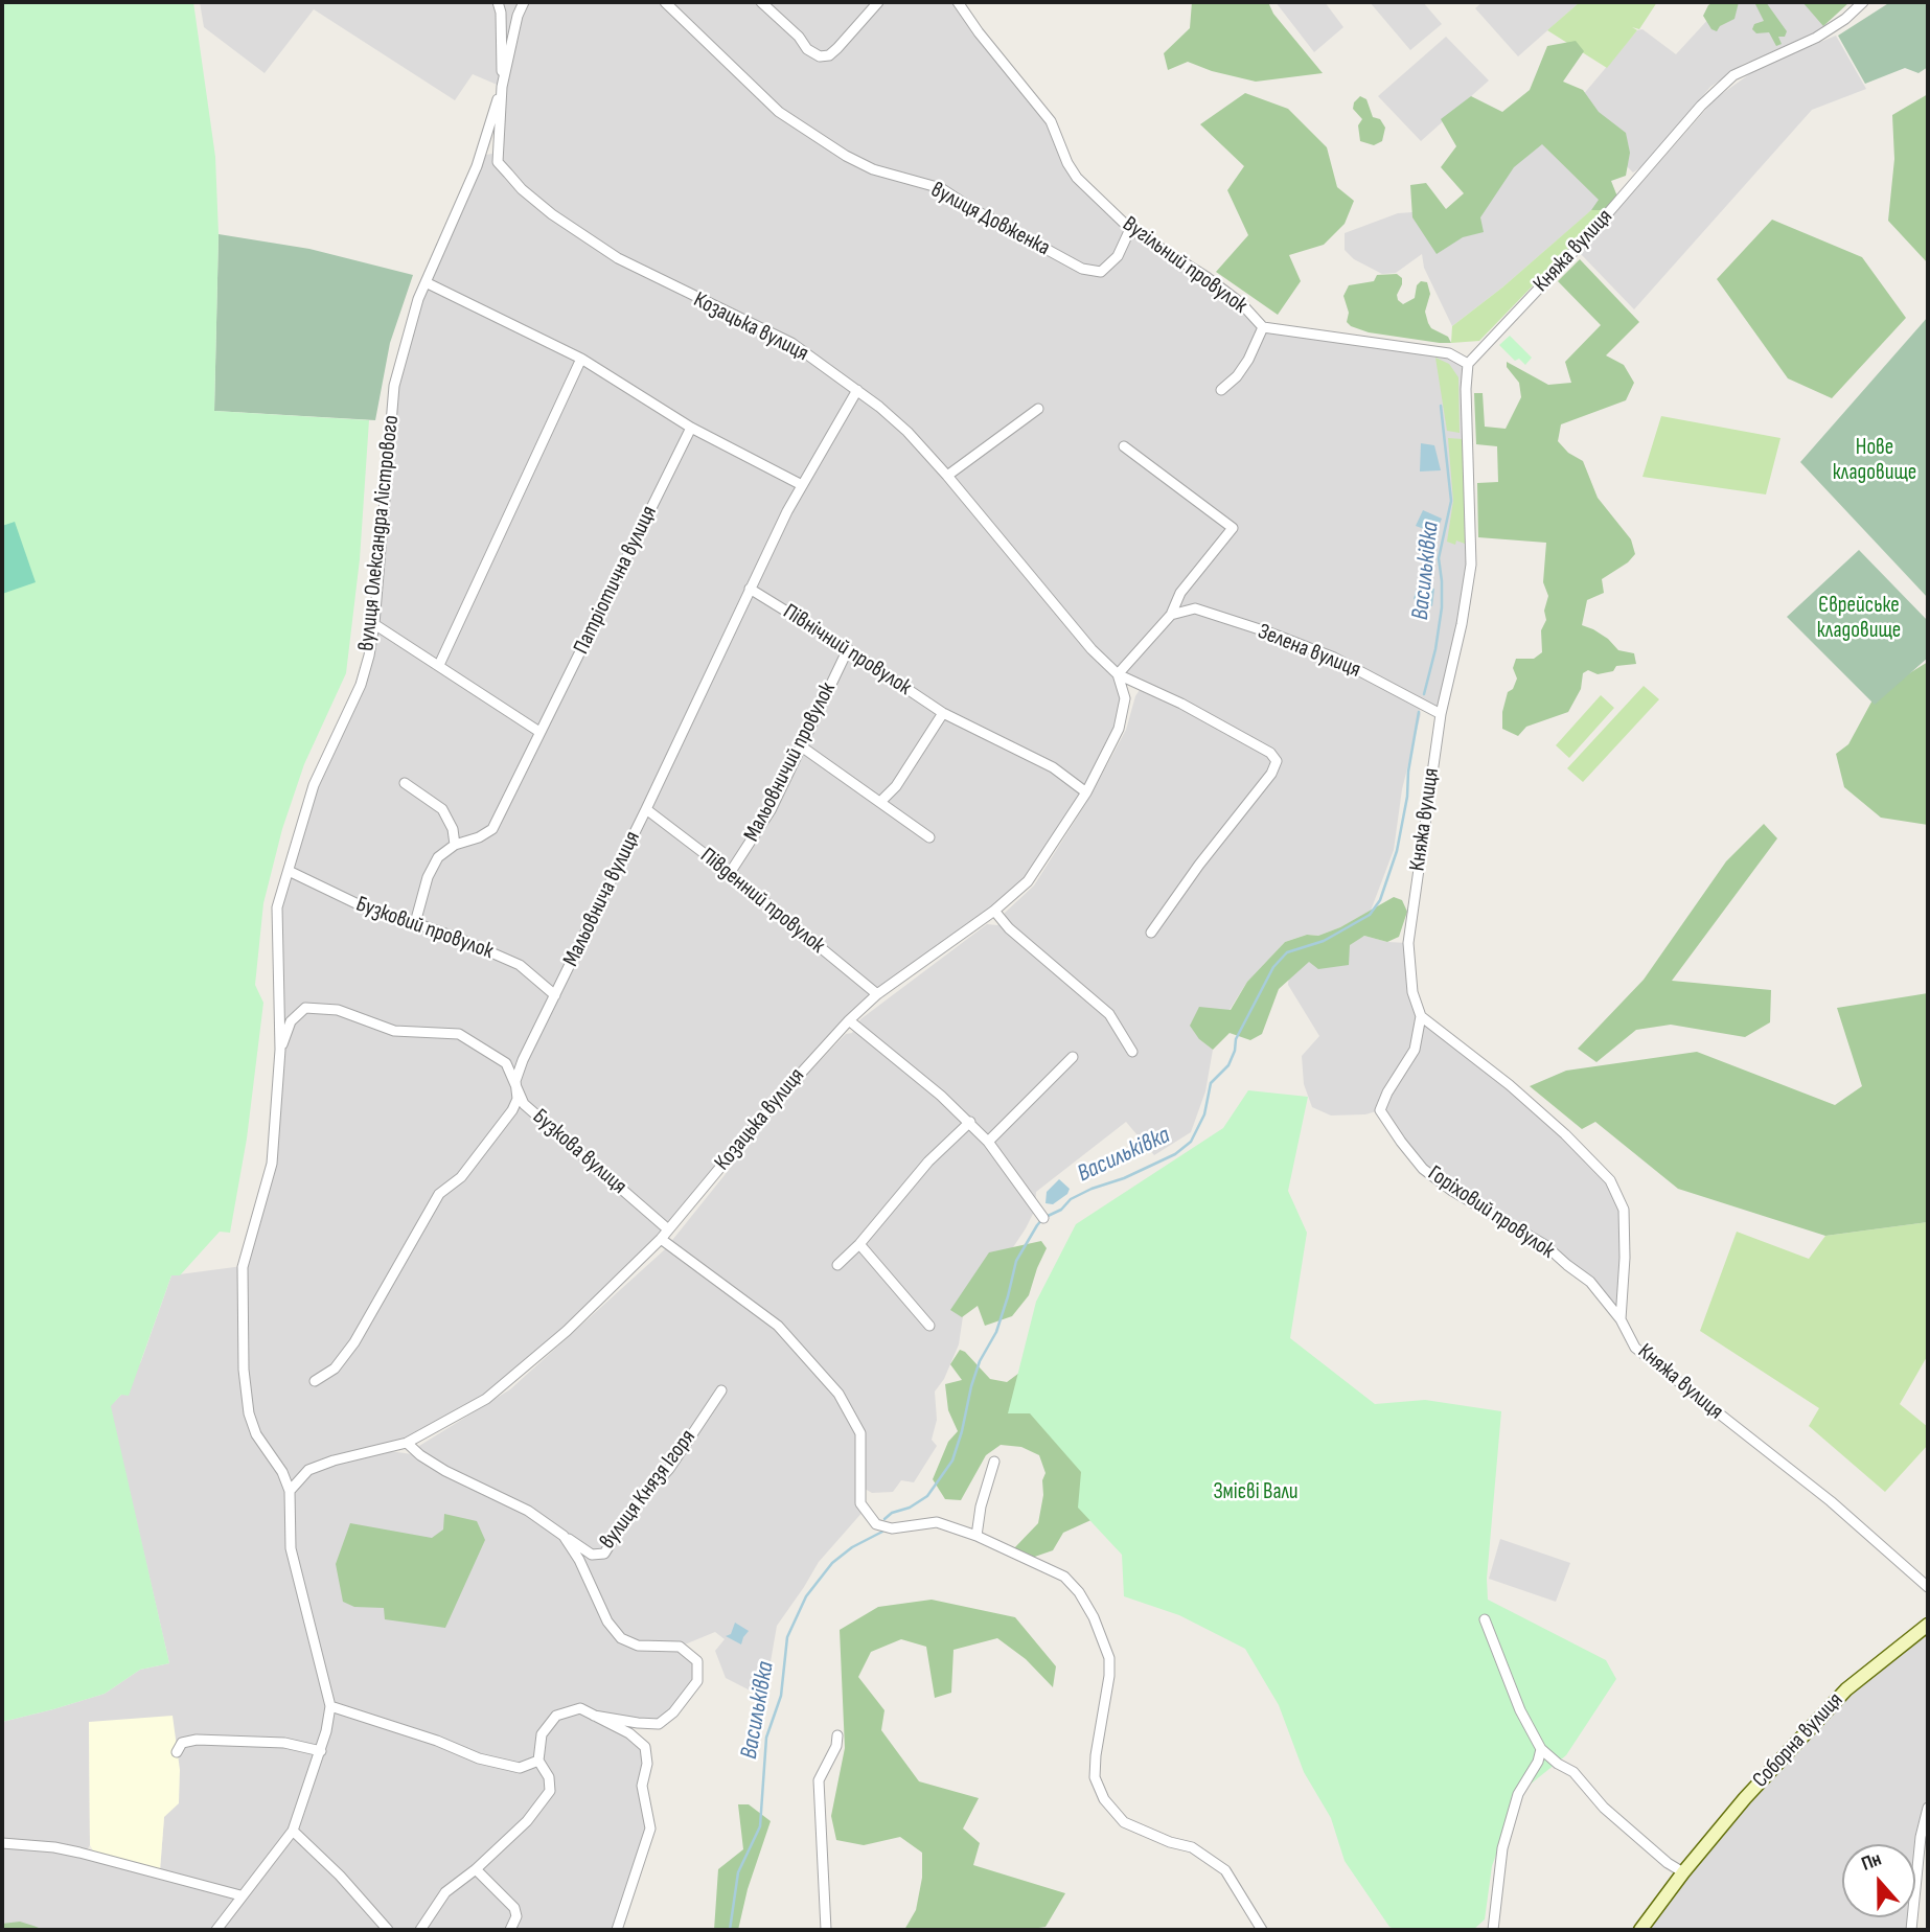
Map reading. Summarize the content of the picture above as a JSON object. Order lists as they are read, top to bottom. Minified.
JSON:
{"streets":{"main road":["Соборна вулиця"],"street":["вулиця Довженка","Княжа вулиця","Вугільний провулок","Козацька вулиця","вулиця Олександра Лістрового","Патріотична вулиця","Північний провулок","Зелена вулиця","Мальовничий провулок","Мальовнича вулиця","Південний провулок","Бузковий провулок","Бузкова вулиця","Горіховий провулок","вулиця Князя Ігоря"]},"crossings":[["вулиця Довженка","Вугільний провулок"],["Княжа вулиця","Зелена вулиця"],["Княжа вулиця","Горіховий провулок"],["Козацька вулиця","вулиця Олександра Лістрового"],["Козацька вулиця","Північний провулок"],["Козацька вулиця","Мальовнича вулиця"],["Козацька вулиця","Південний провулок"],["Козацька вулиця","Бузкова вулиця"],["Козацька вулиця","вулиця Князя Ігоря"],["вулиця Олександра Лістрового","Бузковий провулок"],["вулиця Олександра Лістрового","Бузкова вулиця"],["Патріотична вулиця","Бузковий провулок"],["Північний провулок","Мальовничий провулок"],["Північний провулок","Мальовнича вулиця"],["Мальовничий провулок","Південний провулок"],["Мальовнича вулиця","Південний провулок"],["Мальовнича вулиця","Бузковий провулок"],["Мальовнича вулиця","Бузкова вулиця"]],"water":["Васильківка"],"parks":["Нове кладовище","Єврейське кладовище","Змієві Вали"],"north":"top"}
